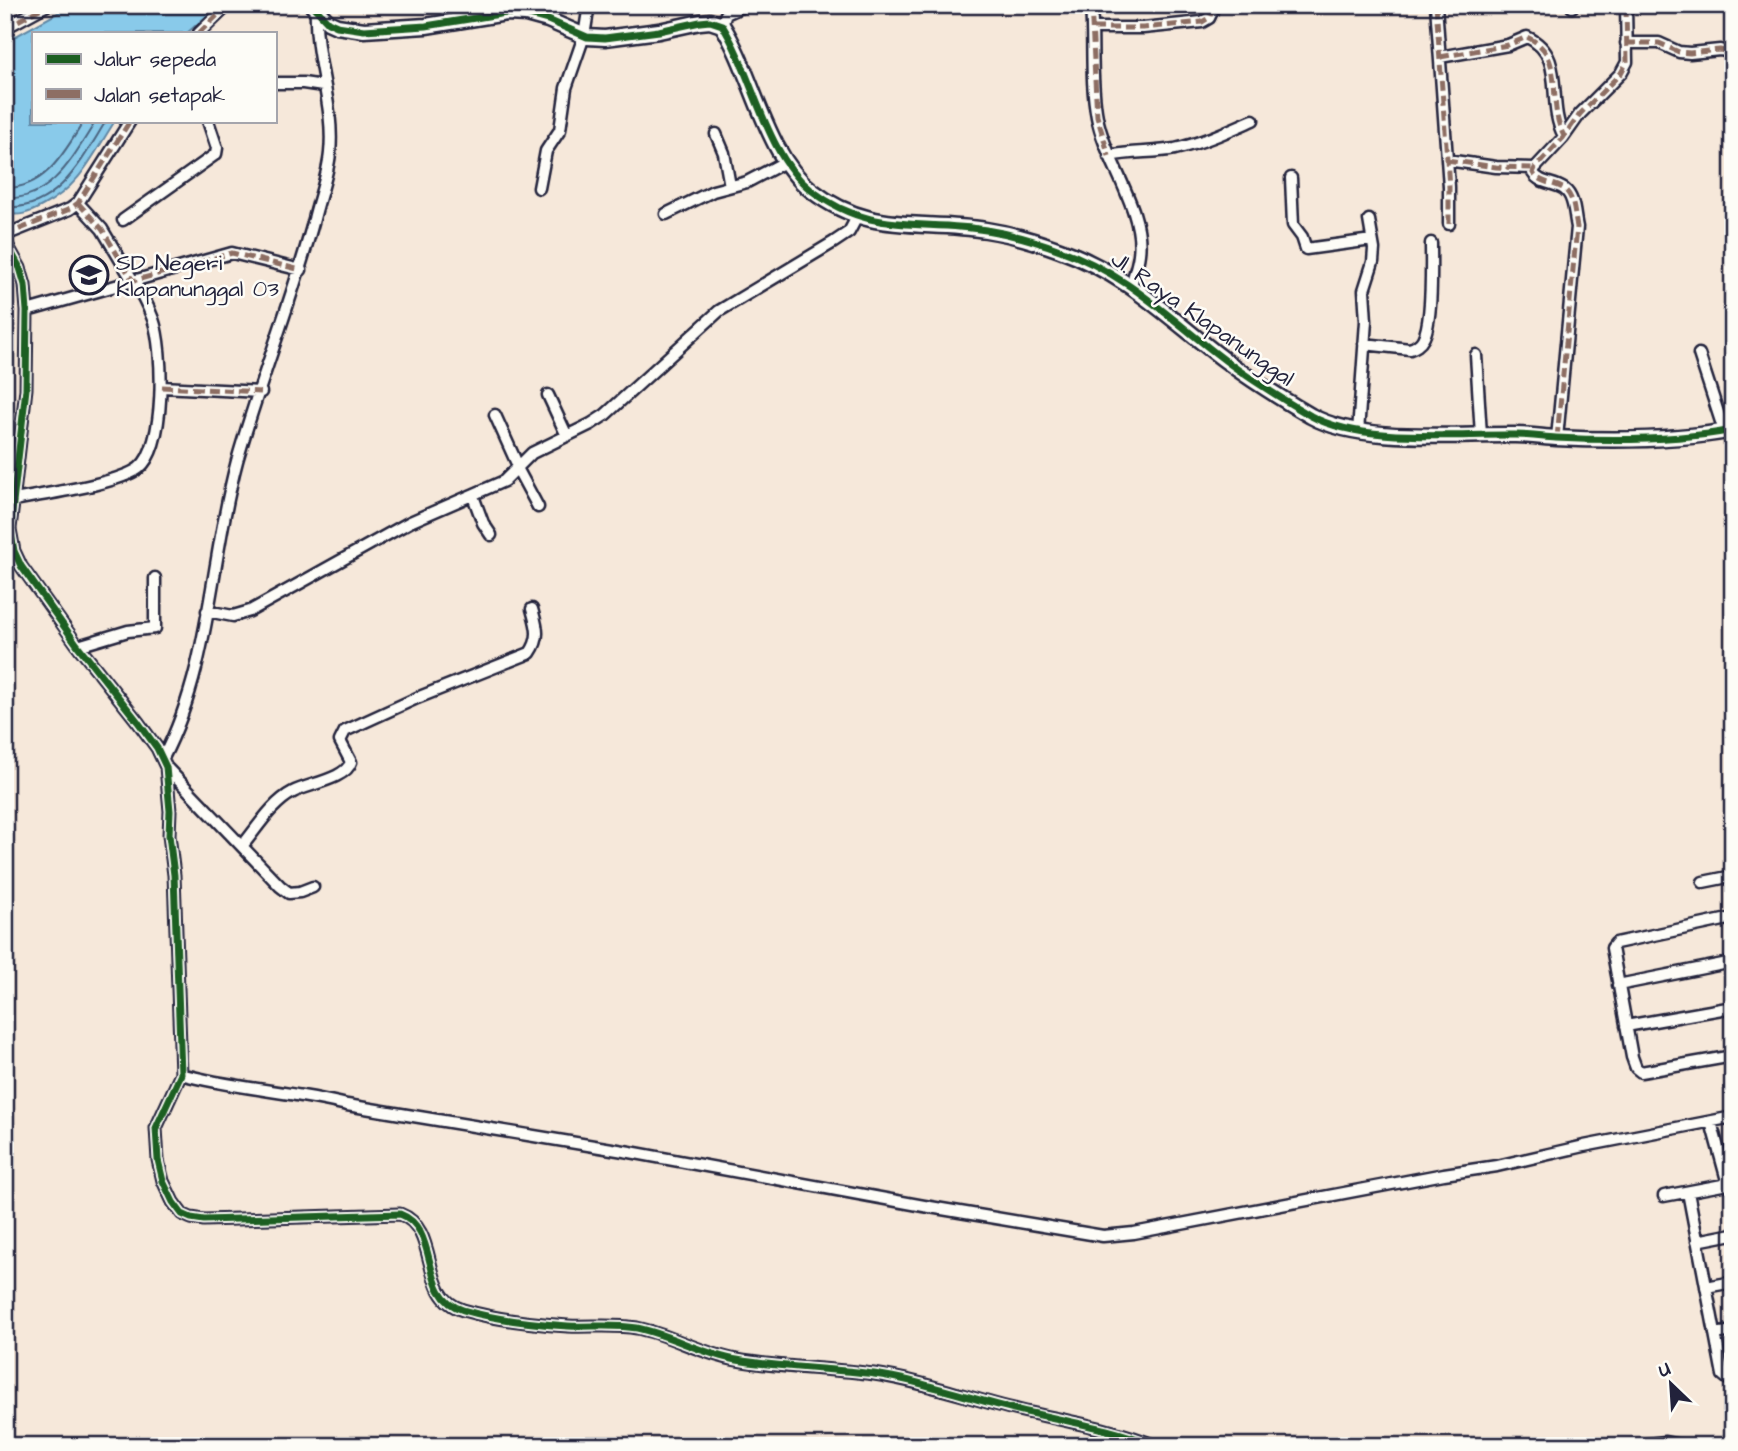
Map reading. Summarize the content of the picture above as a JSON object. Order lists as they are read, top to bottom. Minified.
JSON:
{"streets":{"street":["Jl. Raya Klapanunggal"]},"places":{"school or university":["SD Negeri Klapanunggal 03"]},"legend":["Jalur sepeda","Jalan setapak"],"north":"top left"}
